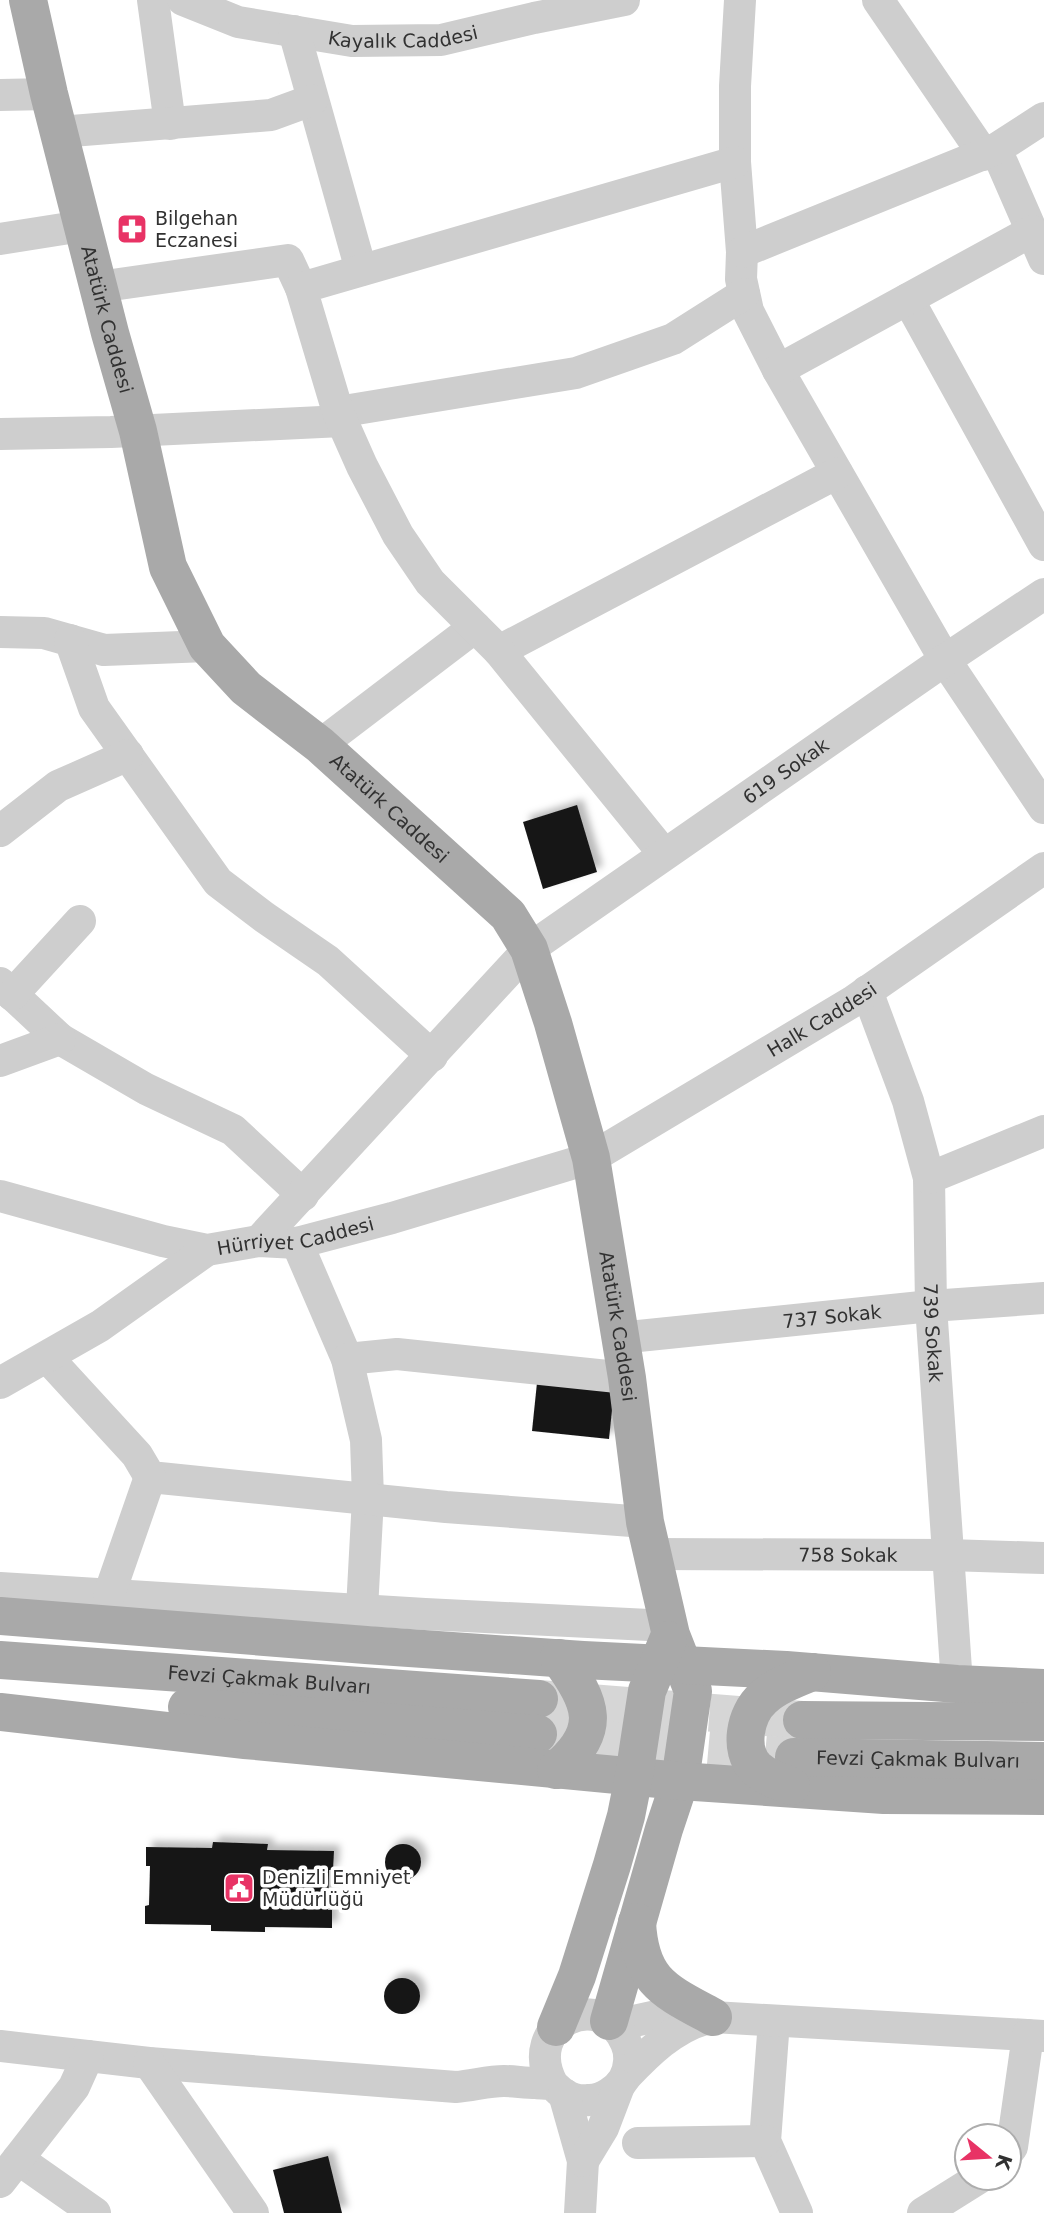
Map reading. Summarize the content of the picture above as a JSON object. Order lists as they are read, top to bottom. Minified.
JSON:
{"streets":{"main road":["Atatürk Caddesi","Fevzi Çakmak Bulvarı"],"street":["Kayalık Caddesi","619 Sokak","Halk Caddesi","Hürriyet Caddesi","737 Sokak","739 Sokak","758 Sokak"]},"crossings":[["Atatürk Caddesi","619 Sokak"],["Atatürk Caddesi","Halk Caddesi"],["Atatürk Caddesi","Hürriyet Caddesi"],["Atatürk Caddesi","737 Sokak"],["Atatürk Caddesi","758 Sokak"],["619 Sokak","Hürriyet Caddesi"],["Halk Caddesi","Hürriyet Caddesi"],["Halk Caddesi","739 Sokak"],["737 Sokak","739 Sokak"],["739 Sokak","758 Sokak"]],"places":{"pharmacy":["Bilgehan Eczanesi"],"public building":["Denizli Emniyet Müdürlüğü"]},"north":"right"}
